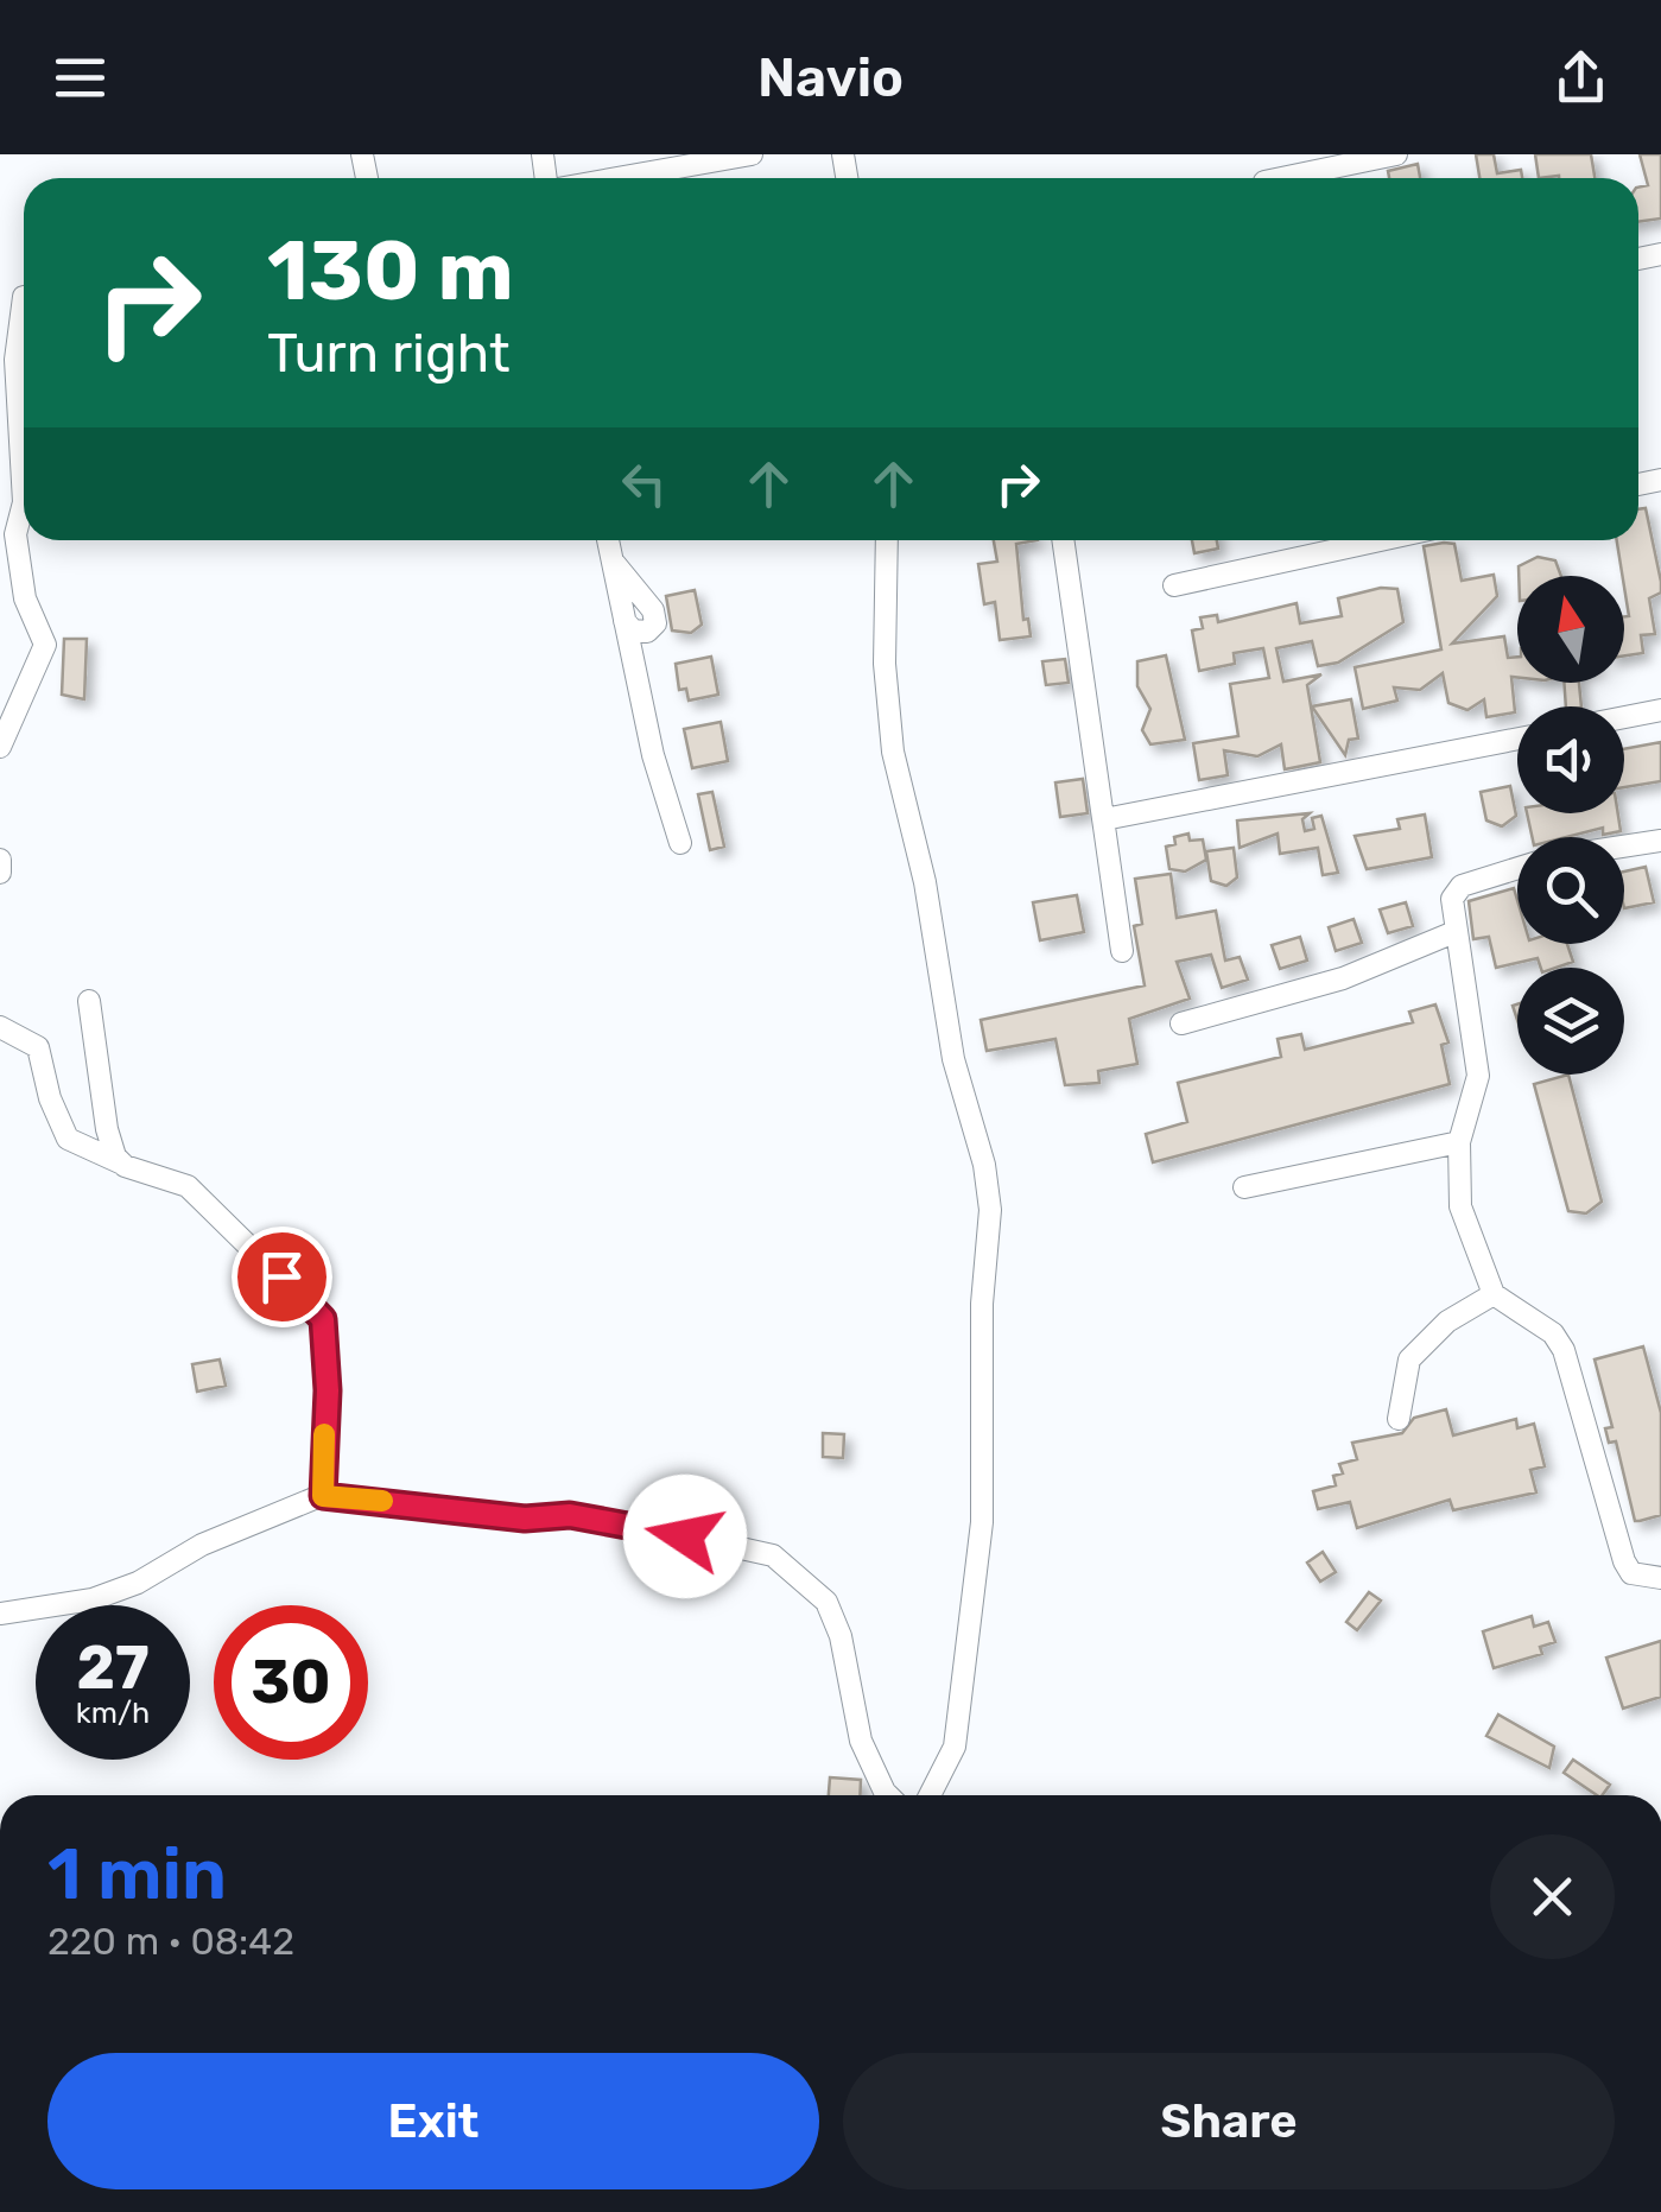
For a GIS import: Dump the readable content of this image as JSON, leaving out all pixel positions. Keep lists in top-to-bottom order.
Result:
{
  "north": "top",
  "page": {
    "header": "Navio",
    "turn": ["130 m", "Turn right"],
    "speed": "27 km/h",
    "limit": "30",
    "heading": ["1 min", "220 m · 08:42"],
    "buttons": ["Exit", "Share"]
  }
}
